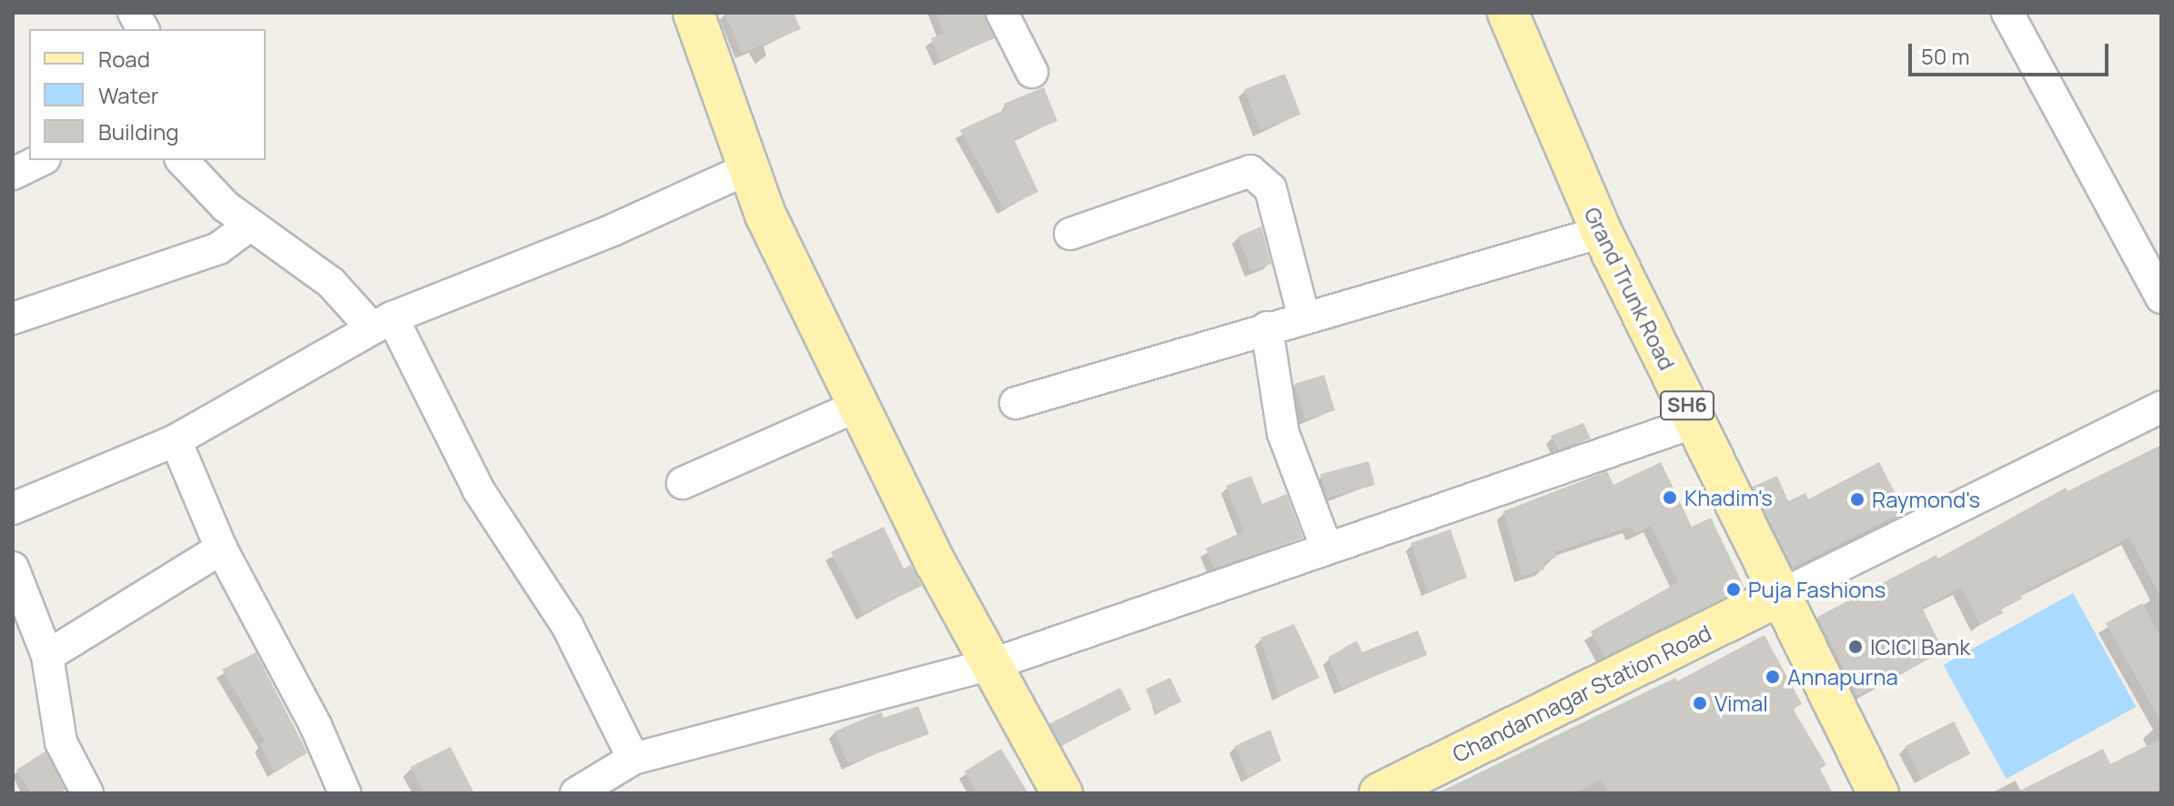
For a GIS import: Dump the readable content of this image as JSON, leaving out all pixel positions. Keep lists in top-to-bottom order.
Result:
{
  "streets": {
    "main road": ["Grand Trunk Road", "SH6", "Chandannagar Station Road"]
  },
  "crossings": [
    ["Grand Trunk Road", "Chandannagar Station Road"]
  ],
  "places": [
    "Khadim's",
    "Raymond's",
    "Puja Fashions",
    "ICICI Bank",
    "Annapurna",
    "Vimal"
  ],
  "legend": ["Road", "Water", "Building"],
  "scale_bar": "50 m"
}
